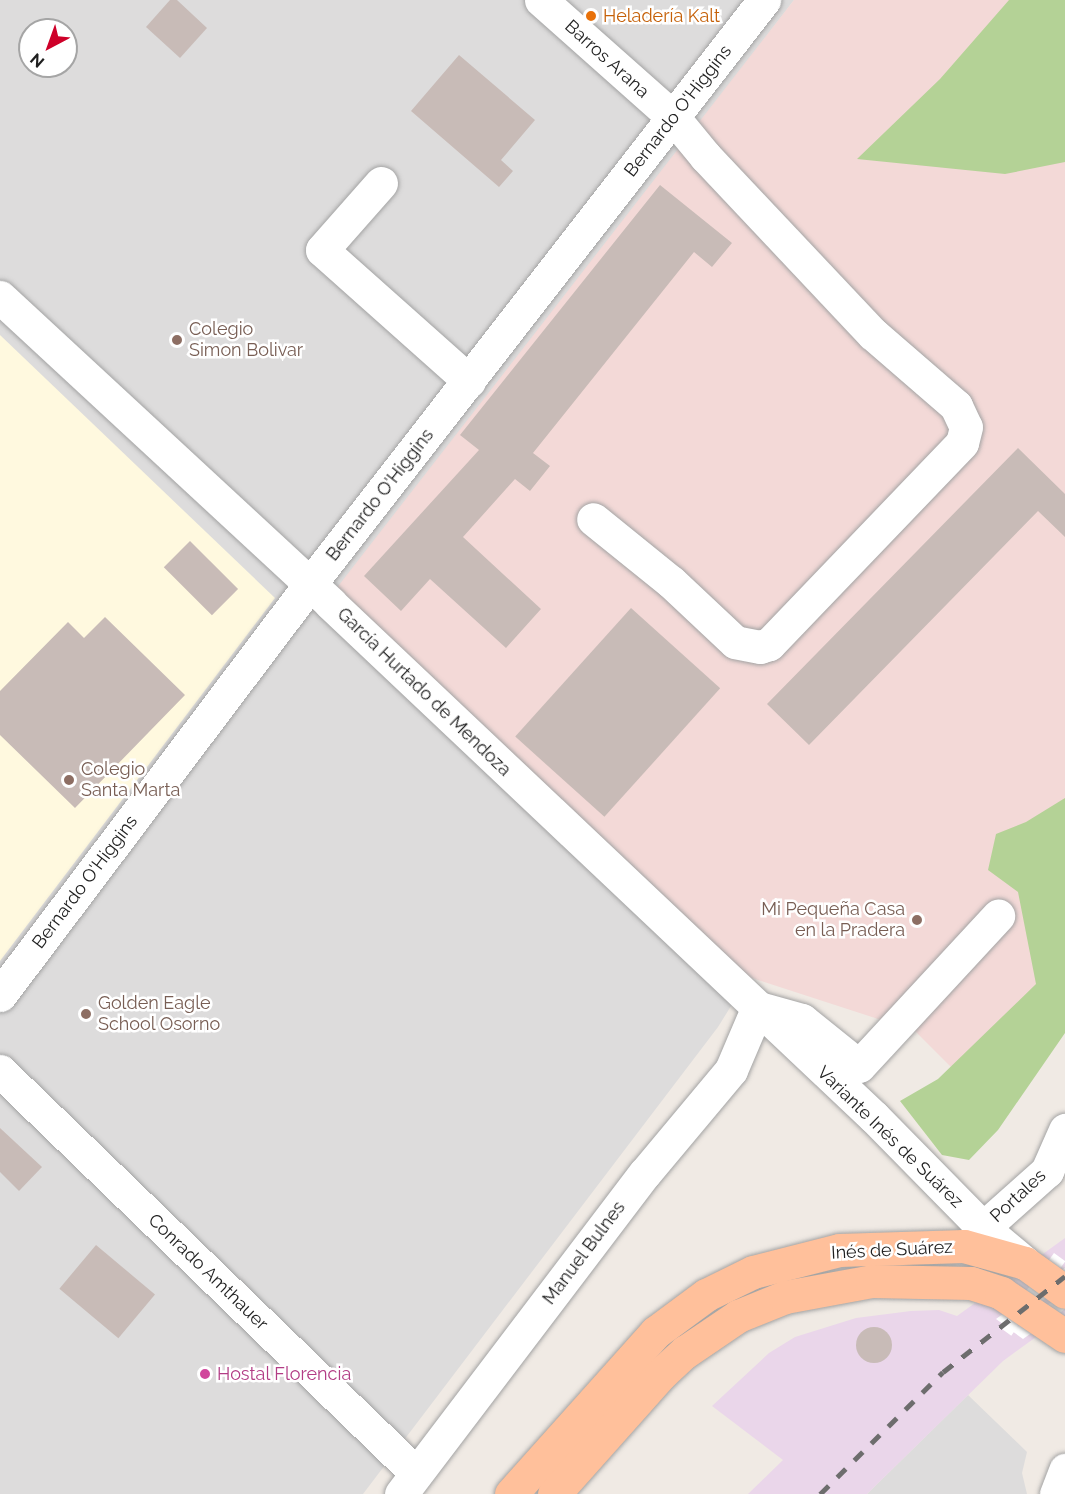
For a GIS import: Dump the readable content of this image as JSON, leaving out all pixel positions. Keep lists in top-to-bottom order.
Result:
{
  "streets": {
    "main road": ["Inés de Suárez"],
    "street": [
      "Barros Arana",
      "Bernardo O'Higgins",
      "García Hurtado de Mendoza",
      "Variante Inés de Suárez",
      "Portales",
      "Manuel Bulnes",
      "Conrado Amthauer"
    ]
  },
  "crossings": [
    ["Barros Arana", "Bernardo O'Higgins"],
    ["Bernardo O'Higgins", "García Hurtado de Mendoza"],
    ["García Hurtado de Mendoza", "Variante Inés de Suárez"],
    ["García Hurtado de Mendoza", "Manuel Bulnes"],
    ["Variante Inés de Suárez", "Portales"],
    ["Variante Inés de Suárez", "Inés de Suárez"],
    ["Variante Inés de Suárez", "Manuel Bulnes"],
    ["Manuel Bulnes", "Conrado Amthauer"]
  ],
  "places": [
    "Heladería Kalt",
    "Colegio Simon Bolivar",
    "Colegio Santa Marta",
    "Mi Pequeña Casa en la Pradera",
    "Golden Eagle School Osorno",
    "Hostal Florencia"
  ],
  "north": "bottom left"
}
